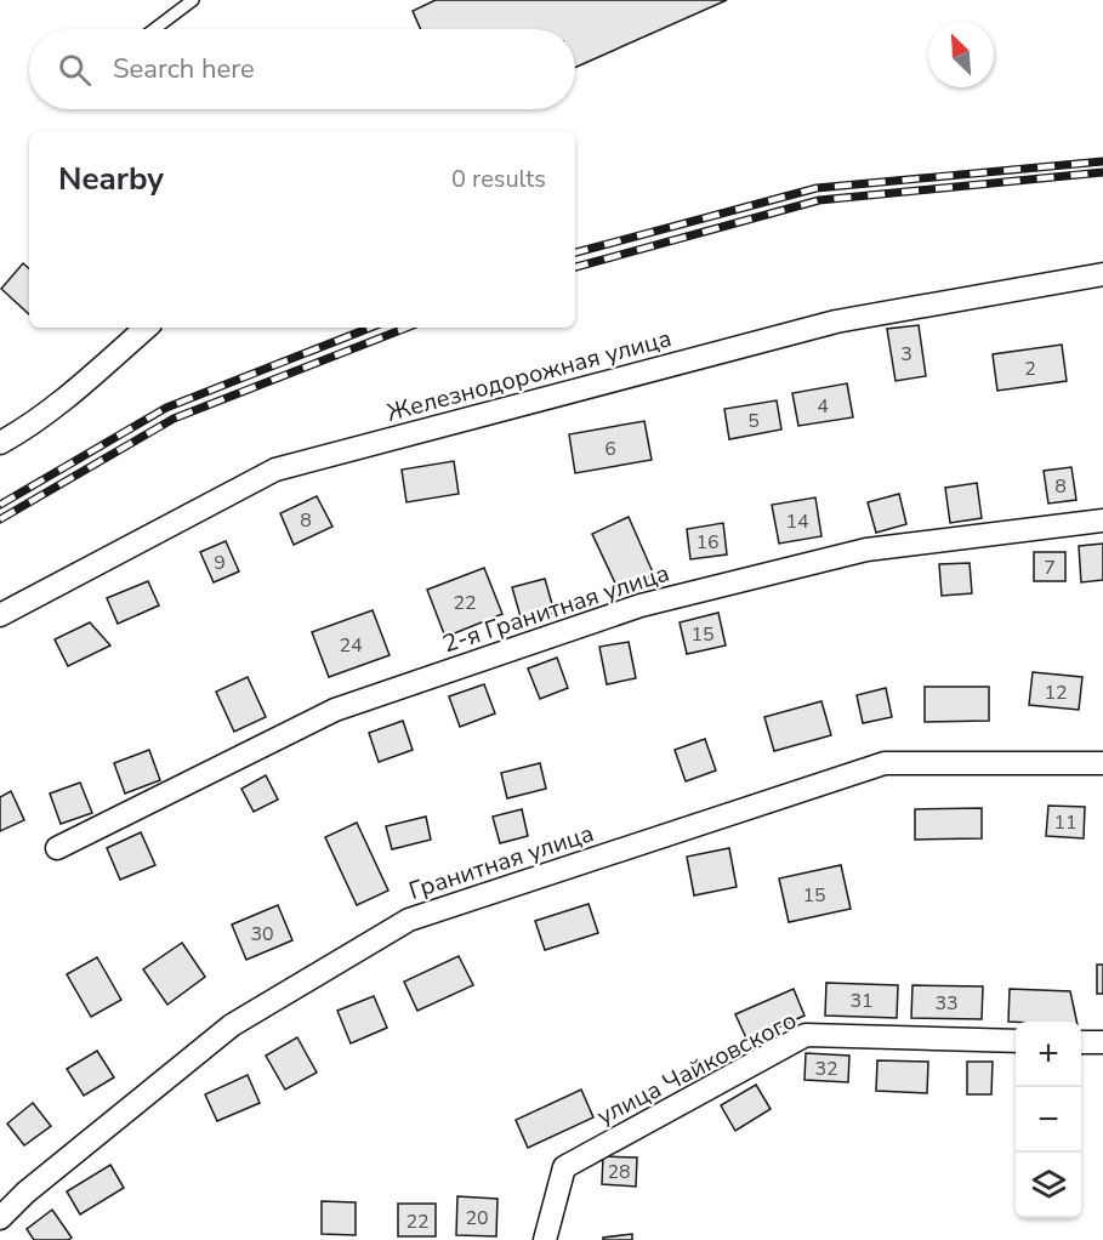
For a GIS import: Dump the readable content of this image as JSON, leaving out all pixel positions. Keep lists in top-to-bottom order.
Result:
{
  "streets": {
    "street": [
      "Железнодорожная улица",
      "2-я Гранитная улица",
      "Гранитная улица",
      "улица Чайковского"
    ]
  },
  "house_numbers": [
    "3",
    "2",
    "4",
    "5",
    "6",
    "8",
    "8",
    "14",
    "16",
    "9",
    "7",
    "22",
    "15",
    "24",
    "12",
    "11",
    "15",
    "30",
    "31",
    "33",
    "32",
    "28",
    "20",
    "22"
  ],
  "north": "top left",
  "page": {
    "search": "Search here",
    "heading": ["Nearby", "0 results"],
    "map_buttons": ["+", "−"]
  }
}
